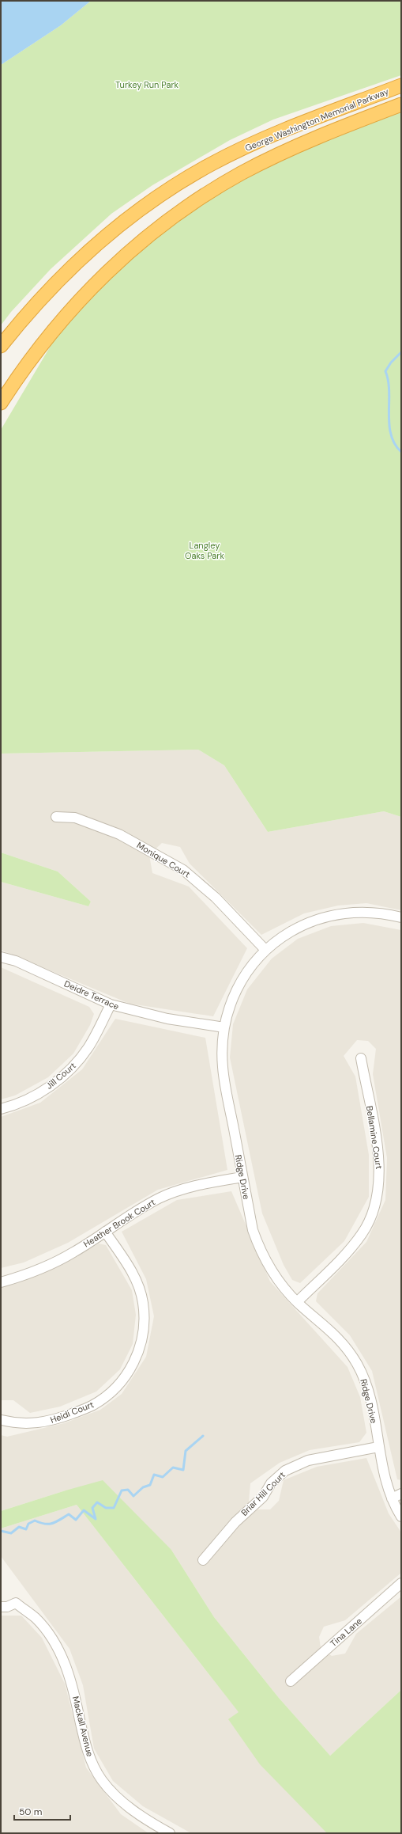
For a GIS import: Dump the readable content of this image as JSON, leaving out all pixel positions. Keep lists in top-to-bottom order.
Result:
{
  "streets": {
    "highway": ["George Washington Memorial Parkway"],
    "street": [
      "Monique Court",
      "Deidre Terrace",
      "Jill Court",
      "Bellamine Court",
      "Ridge Drive",
      "Heather Brook Court",
      "Heidi Court",
      "Briar Hill Court",
      "Tina Lane",
      "Mackall Avenue"
    ]
  },
  "crossings": [
    ["Monique Court", "Ridge Drive"],
    ["Deidre Terrace", "Jill Court"],
    ["Deidre Terrace", "Ridge Drive"],
    ["Bellamine Court", "Ridge Drive"],
    ["Ridge Drive", "Heather Brook Court"],
    ["Ridge Drive", "Briar Hill Court"],
    ["Heather Brook Court", "Heidi Court"]
  ],
  "parks": ["Turkey Run Park", "Langley Oaks Park"],
  "scale_bar": "50 m"
}
